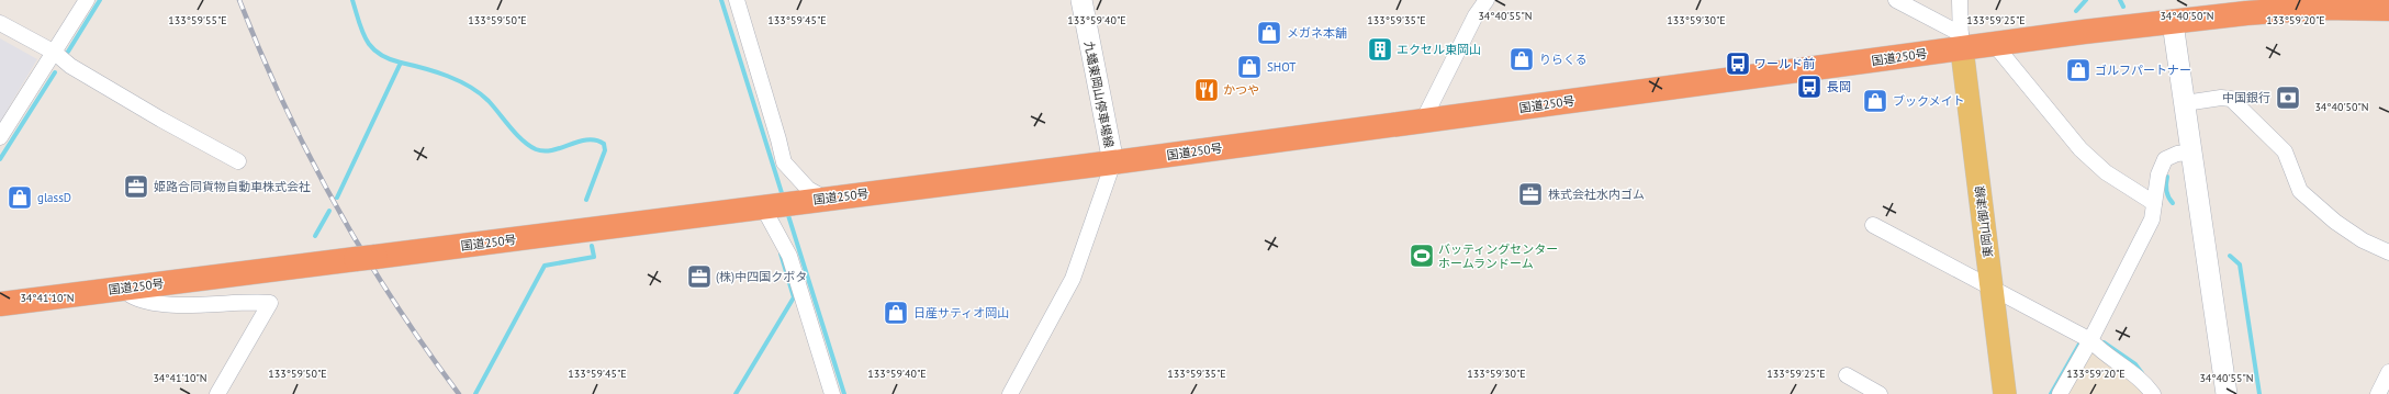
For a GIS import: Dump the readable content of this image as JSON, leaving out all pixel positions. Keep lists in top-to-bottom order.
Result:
{
  "streets": {
    "highway": ["国道250号"],
    "main road": ["東岡山御津線"],
    "street": ["九蟠東岡山停車場線"]
  },
  "crossings": [
    ["国道250号", "九蟠東岡山停車場線"],
    ["国道250号", "東岡山御津線"]
  ],
  "places": {
    "shop": [
      "メガネ本舗",
      "りらくる",
      "SHOT",
      "ゴルフパートナー",
      "ブックメイト",
      "glassD",
      "日産サティオ岡山"
    ],
    "building": ["エクセル東岡山"],
    "bus stop": ["ワールド前", "長岡"],
    "restaurant": ["かつや"],
    "bank": ["中国銀行"],
    "office": ["姫路合同貨物自動車株式会社", "株式会社水内ゴム", "(株)中四国クボタ"],
    "sports": ["バッティングセンター ホームランドーム"]
  },
  "coordinates": [
    "34°40'50\"N",
    "34°40'55\"N",
    "133°59'55\"E",
    "133°59'50\"E",
    "133°59'40\"E",
    "133°59'35\"E",
    "133°59'30\"E",
    "133°59'25\"E",
    "133°59'20\"E",
    "133°59'45\"E",
    "34°41'10\"N"
  ]
}
